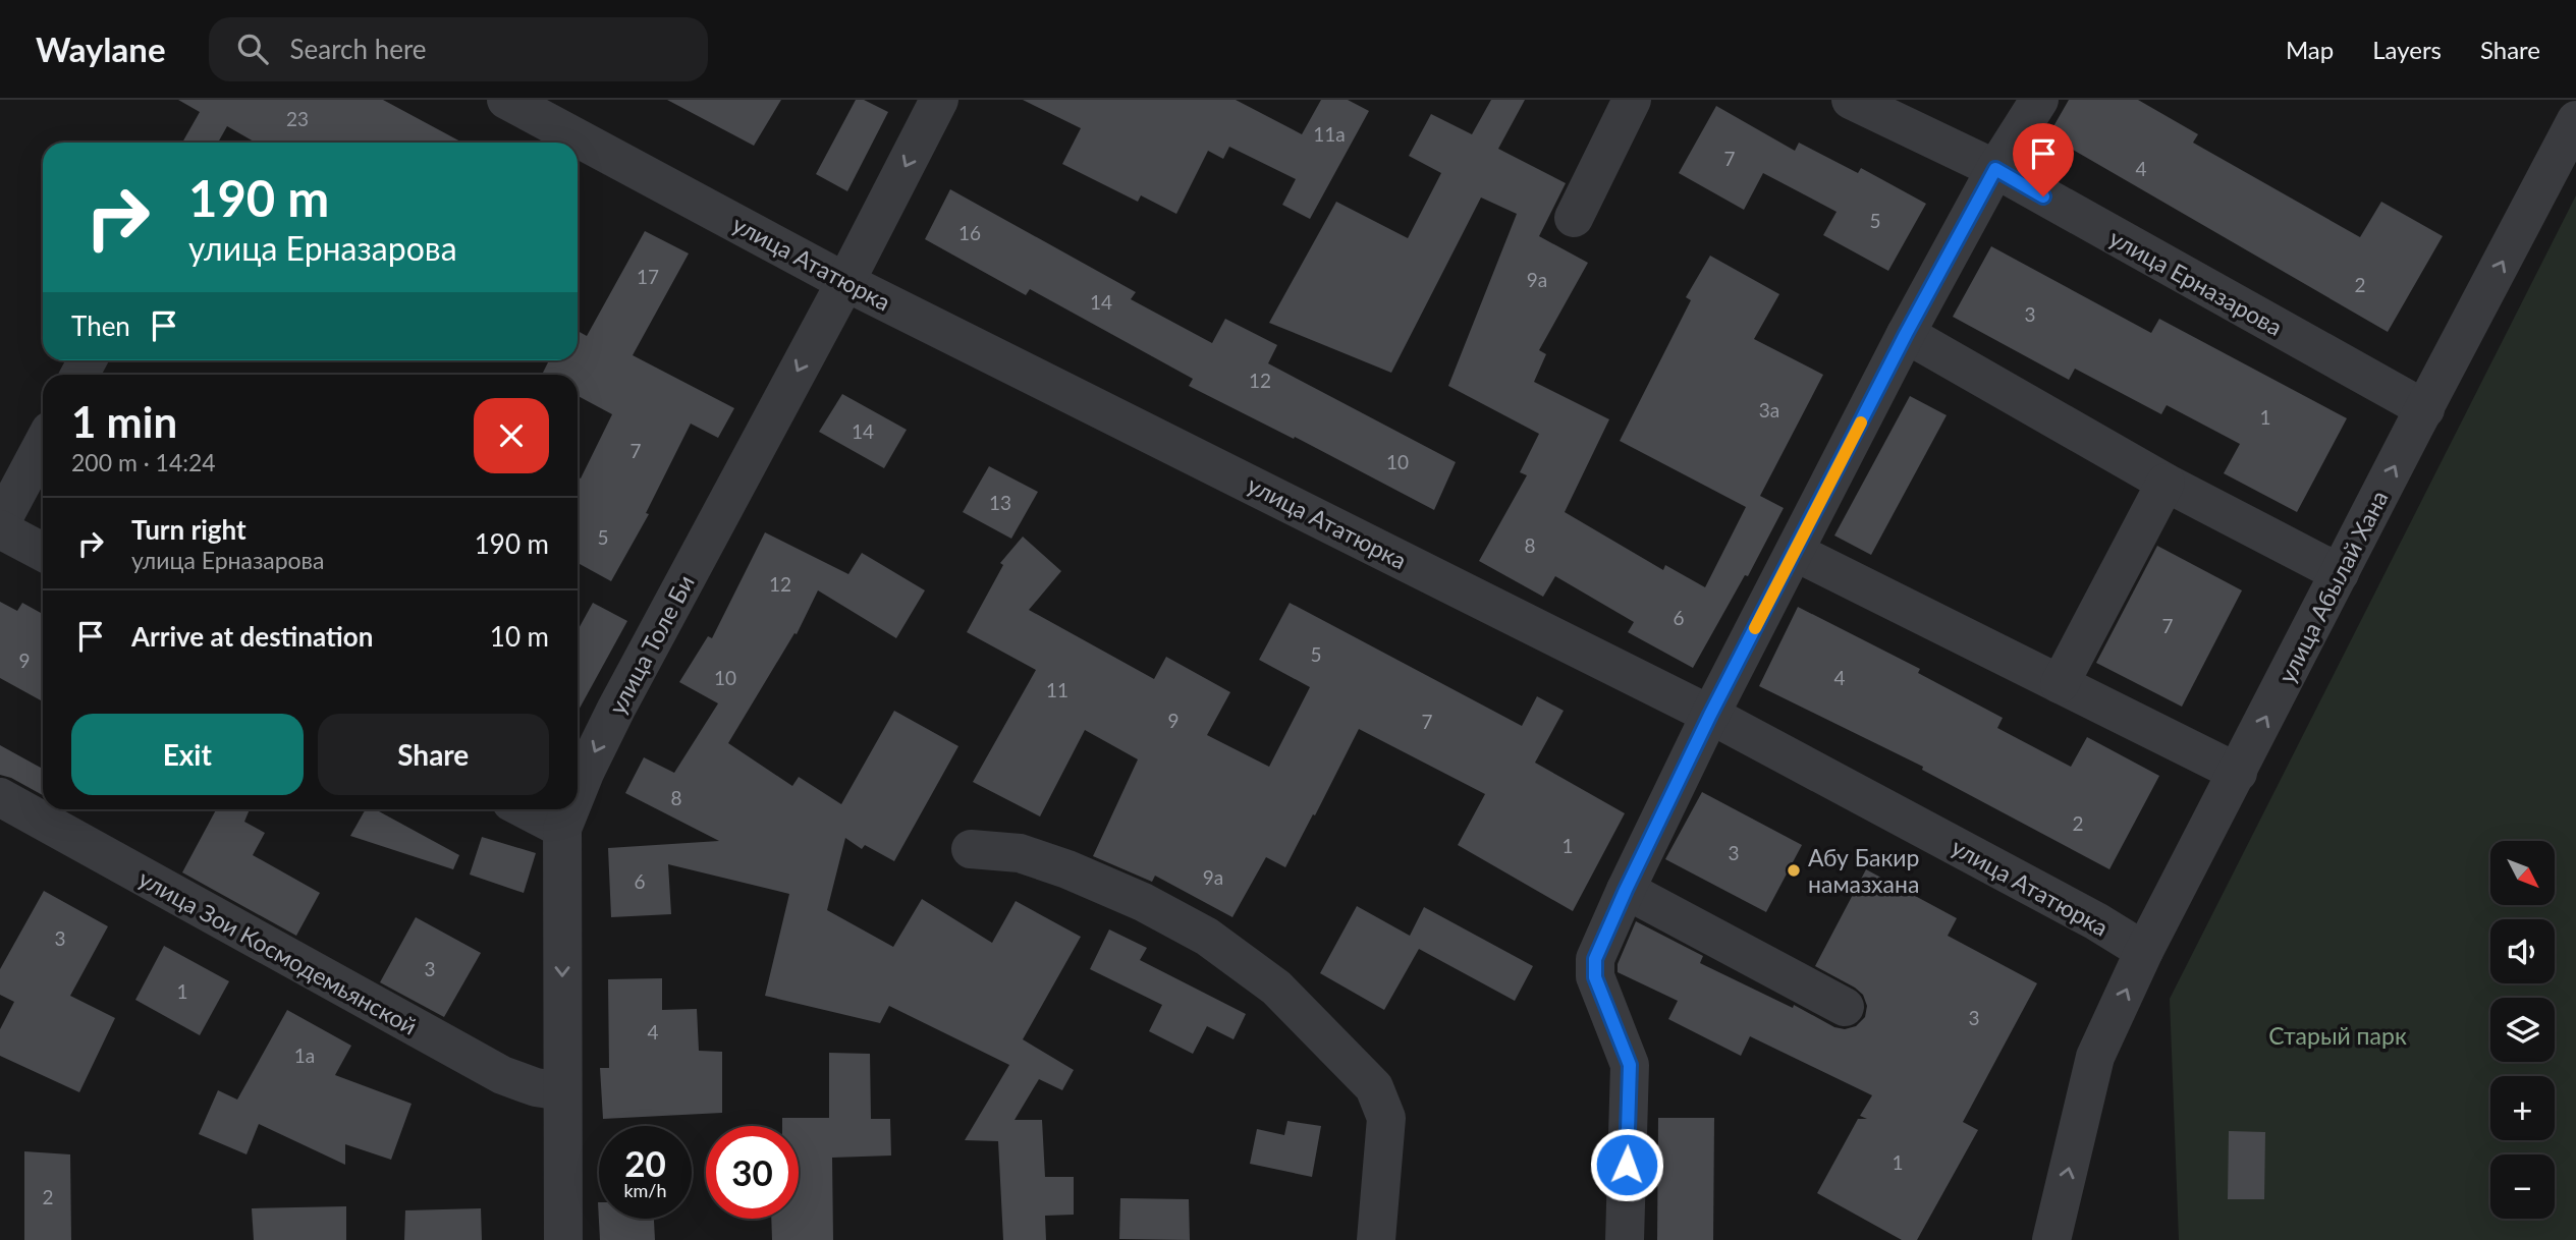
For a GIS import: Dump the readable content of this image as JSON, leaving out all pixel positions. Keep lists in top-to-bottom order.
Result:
{
  "streets": {
    "street": [
      "улица Ататюрка",
      "улица Ерназарова",
      "улица Абылай Хана",
      "улица Толе Би",
      "улица Зои Космодемьянской"
    ]
  },
  "crossings": [
    ["улица Ататюрка", "улица Абылай Хана"],
    ["улица Ататюрка", "улица Толе Би"],
    ["улица Ерназарова", "улица Абылай Хана"],
    ["улица Толе Би", "улица Зои Космодемьянской"]
  ],
  "one_way": ["улица Абылай Хана", "улица Толе Би"],
  "parks": ["Старый парк"],
  "places": ["Абу Бакир намазхана"],
  "house_numbers": [
    "23",
    "11а",
    "7",
    "4",
    "5",
    "16",
    "17",
    "9а",
    "2",
    "14",
    "3",
    "12",
    "3а",
    "1",
    "14",
    "7",
    "10",
    "13",
    "5",
    "8",
    "12",
    "6",
    "7",
    "5",
    "9",
    "10",
    "4",
    "11",
    "9",
    "7",
    "8",
    "2",
    "1",
    "3",
    "9а",
    "6",
    "3",
    "3",
    "1",
    "3",
    "4",
    "1а",
    "1",
    "2"
  ],
  "north": "bottom right",
  "page": {
    "header": "Waylane",
    "search": "Search here",
    "nav": ["Map", "Layers", "Share"],
    "turn": ["190 m", "улица Ерназарова"],
    "then": "Then",
    "heading": ["1 min", "200 m · 14:24"],
    "list": [
      {
        "name": "Turn right",
        "note": "улица Ерназарова",
        "value": "190 m"
      },
      {
        "name": "Arrive at destination",
        "value": "10 m"
      }
    ],
    "buttons": ["Exit", "Share"],
    "map_buttons": ["+", "−"],
    "speed": "20 km/h",
    "limit": "30"
  }
}
